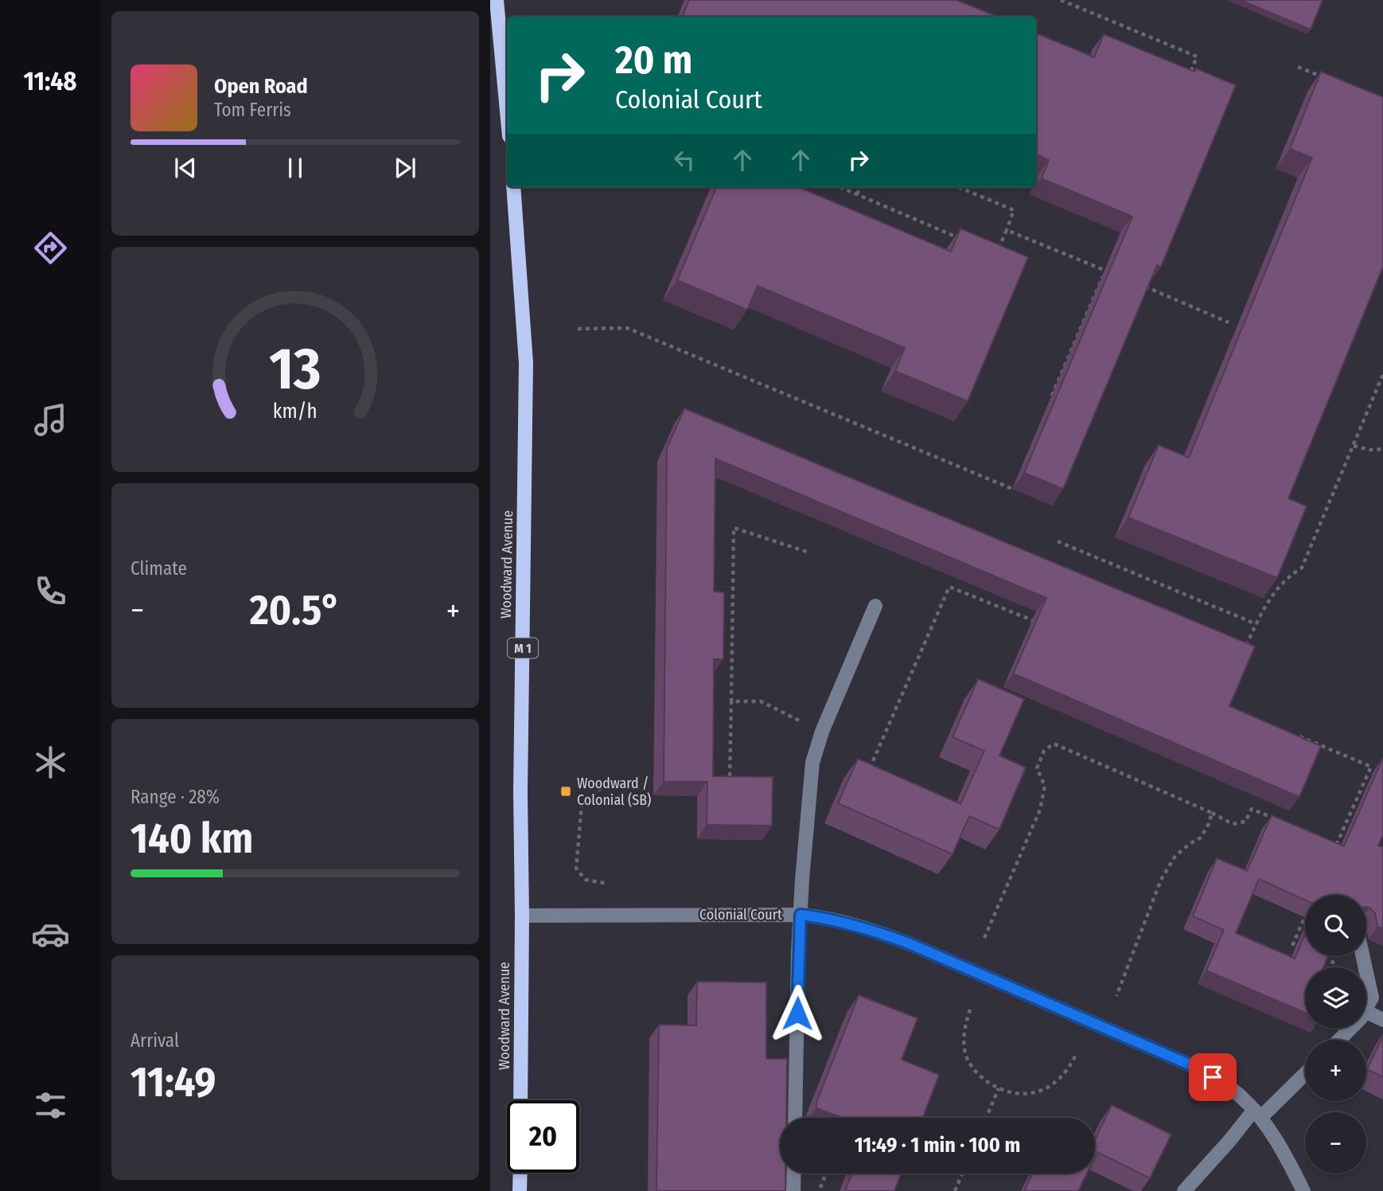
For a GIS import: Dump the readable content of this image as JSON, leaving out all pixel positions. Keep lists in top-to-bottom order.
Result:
{
  "streets": {
    "main road": ["Woodward Avenue", "M 1"],
    "street": ["Colonial Court"]
  },
  "crossings": [
    ["Woodward Avenue", "Colonial Court"]
  ],
  "places": {
    "transit": ["Woodward / Colonial (SB)"]
  },
  "page": {
    "tabs": "11:48",
    "turn": ["20 m", "Colonial Court"],
    "song": ["Open Road", "Tom Ferris"],
    "tile": [
      "Climate",
      ["Range · 28%", "140 km"],
      ["Arrival", "11:49"]
    ],
    "heat": ["−", "20.5°", "+"],
    "map_buttons": ["+", "−"],
    "limit": "20",
    "trip": "11:49 · 1 min · 100 m",
    "gauge": ["13", "km/h"]
  }
}
